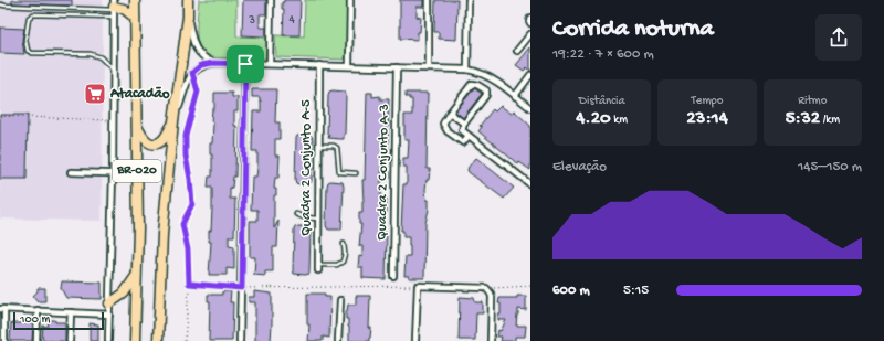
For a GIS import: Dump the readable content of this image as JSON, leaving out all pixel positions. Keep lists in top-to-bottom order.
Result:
{
  "streets": {
    "highway": ["BR-020"],
    "street": ["Quadra 2 Conjunto A-5", "Quadra 2 Conjunto A-3"]
  },
  "places": {
    "supermarket": ["Atacadão"]
  },
  "house_numbers": ["4", "3"],
  "scale_bar": "100 m",
  "page": {
    "heading": ["Corrida noturna", "19:22 · 7 × 600 m"],
    "stats": [
      ["Distância", "4.20 km"],
      ["Tempo", "23:14"],
      ["Ritmo", "5:32 /km"]
    ],
    "chart": ["Elevação", "145–150 m"],
    "list": [
      {
        "name": "600 m",
        "note": "5:15"
      }
    ],
    "scale": "100 m"
  }
}
